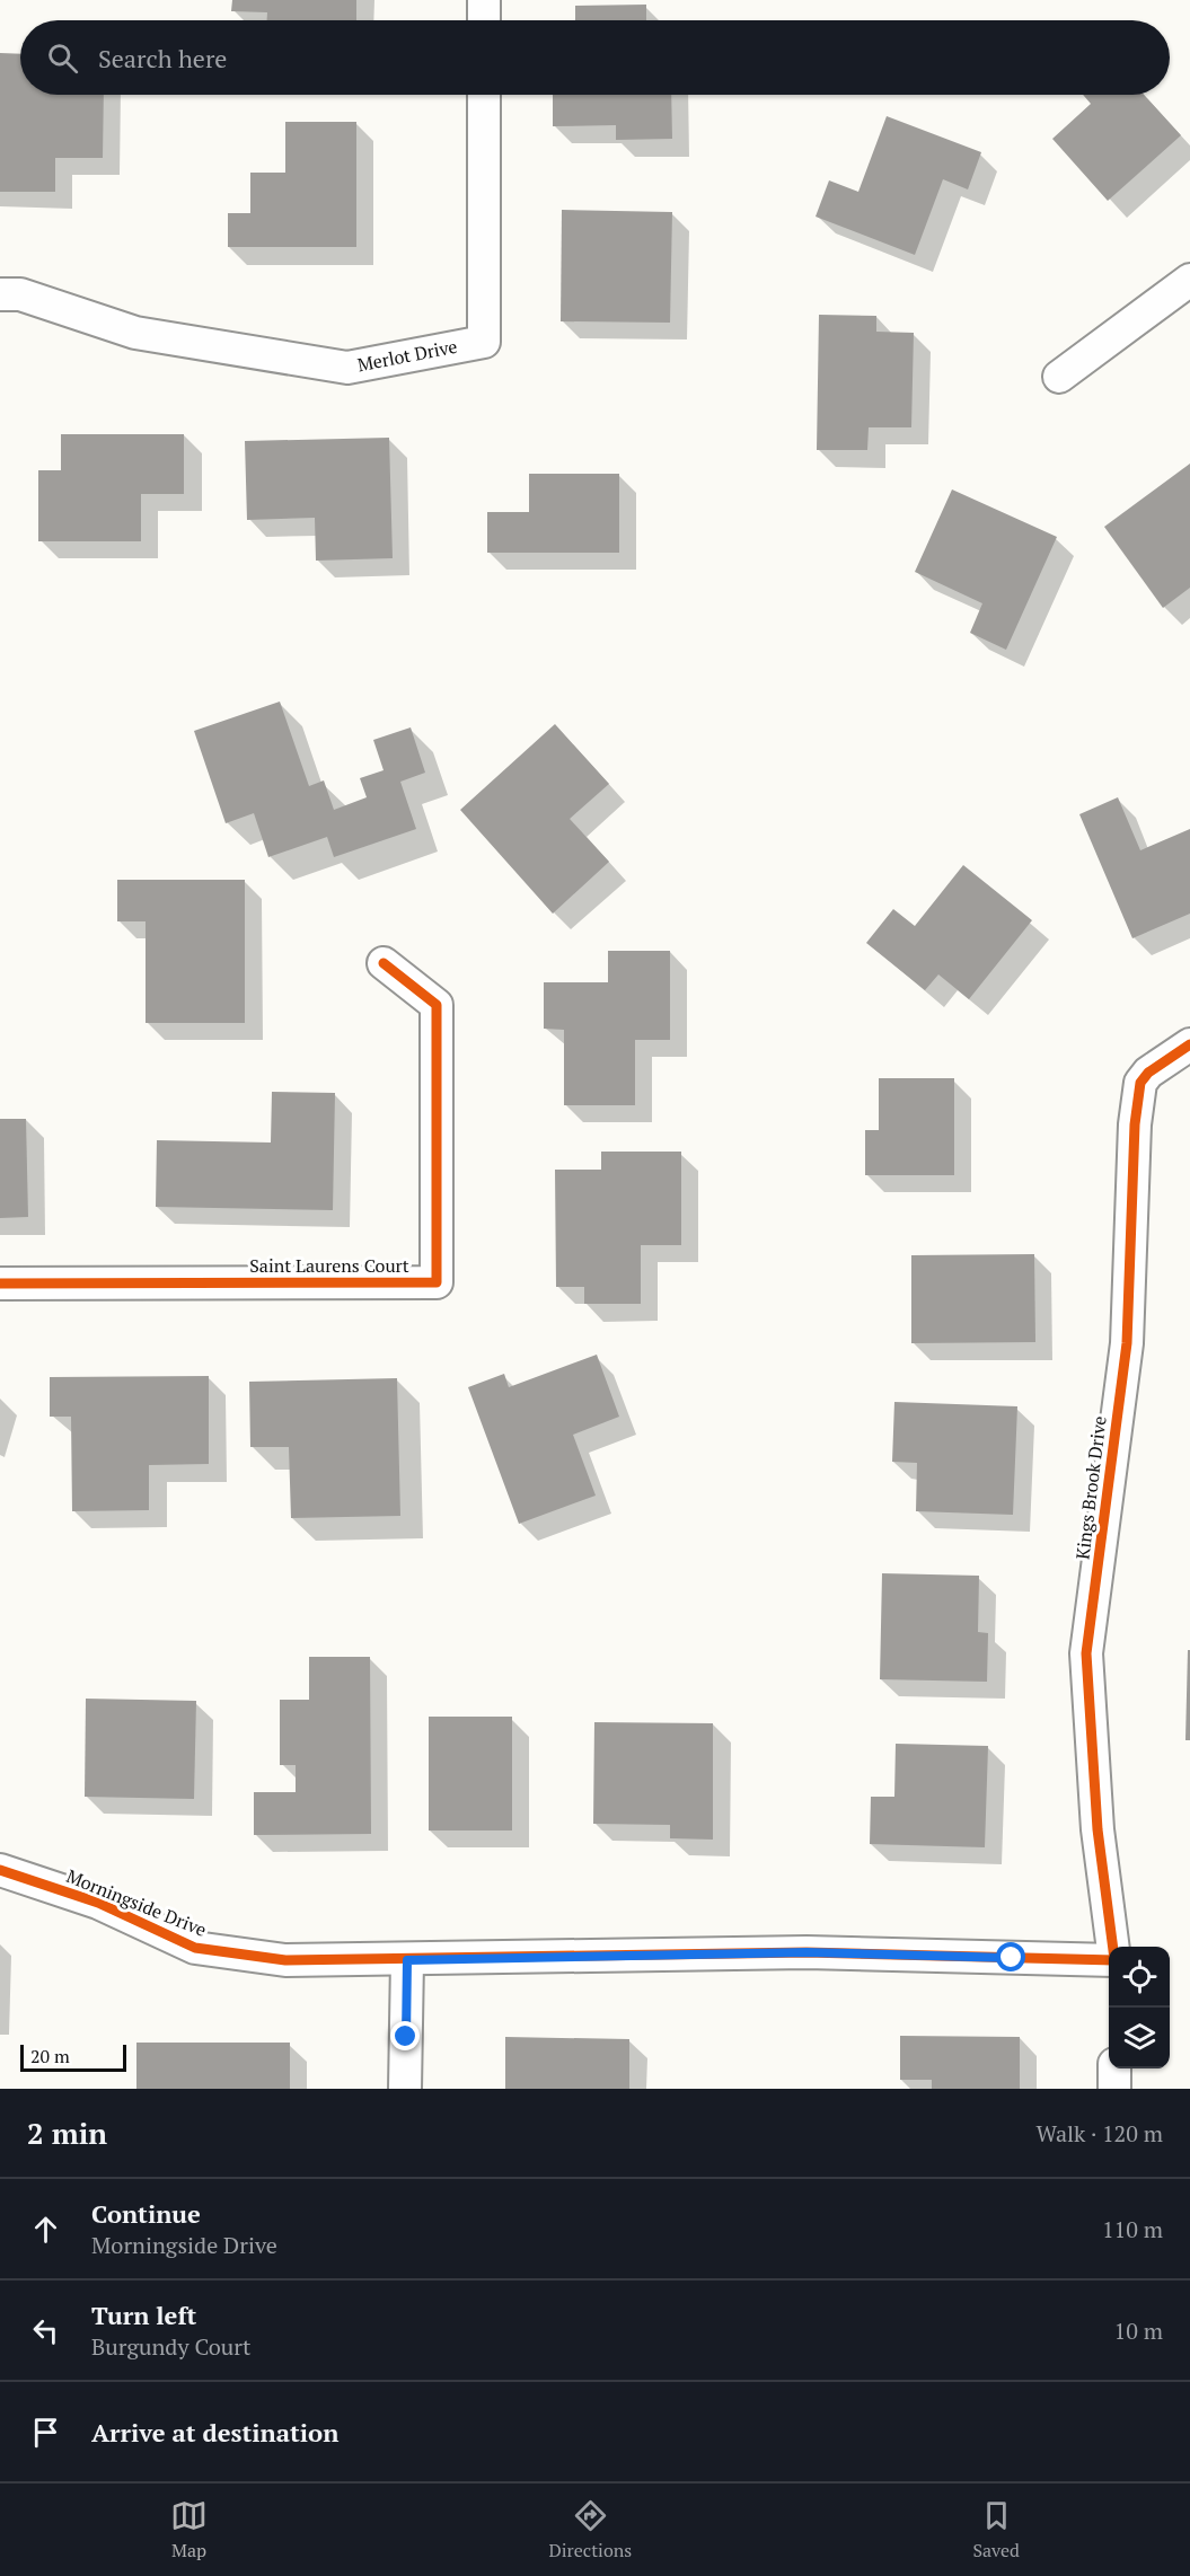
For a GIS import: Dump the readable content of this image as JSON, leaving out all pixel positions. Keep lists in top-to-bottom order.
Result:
{
  "streets": {
    "street": [
      "Merlot Drive",
      "Saint Laurens Court",
      "Kings Brook Drive",
      "Morningside Drive"
    ]
  },
  "scale_bar": "20 m",
  "page": {
    "search": "Search here",
    "scale": "20 m",
    "heading": ["2 min", "Walk · 120 m"],
    "list": [
      ["Continue", "Morningside Drive", "110 m"],
      ["Turn left", "Burgundy Court", "10 m"],
      "Arrive at destination"
    ],
    "nav": ["Map", "Directions", "Saved"]
  }
}
